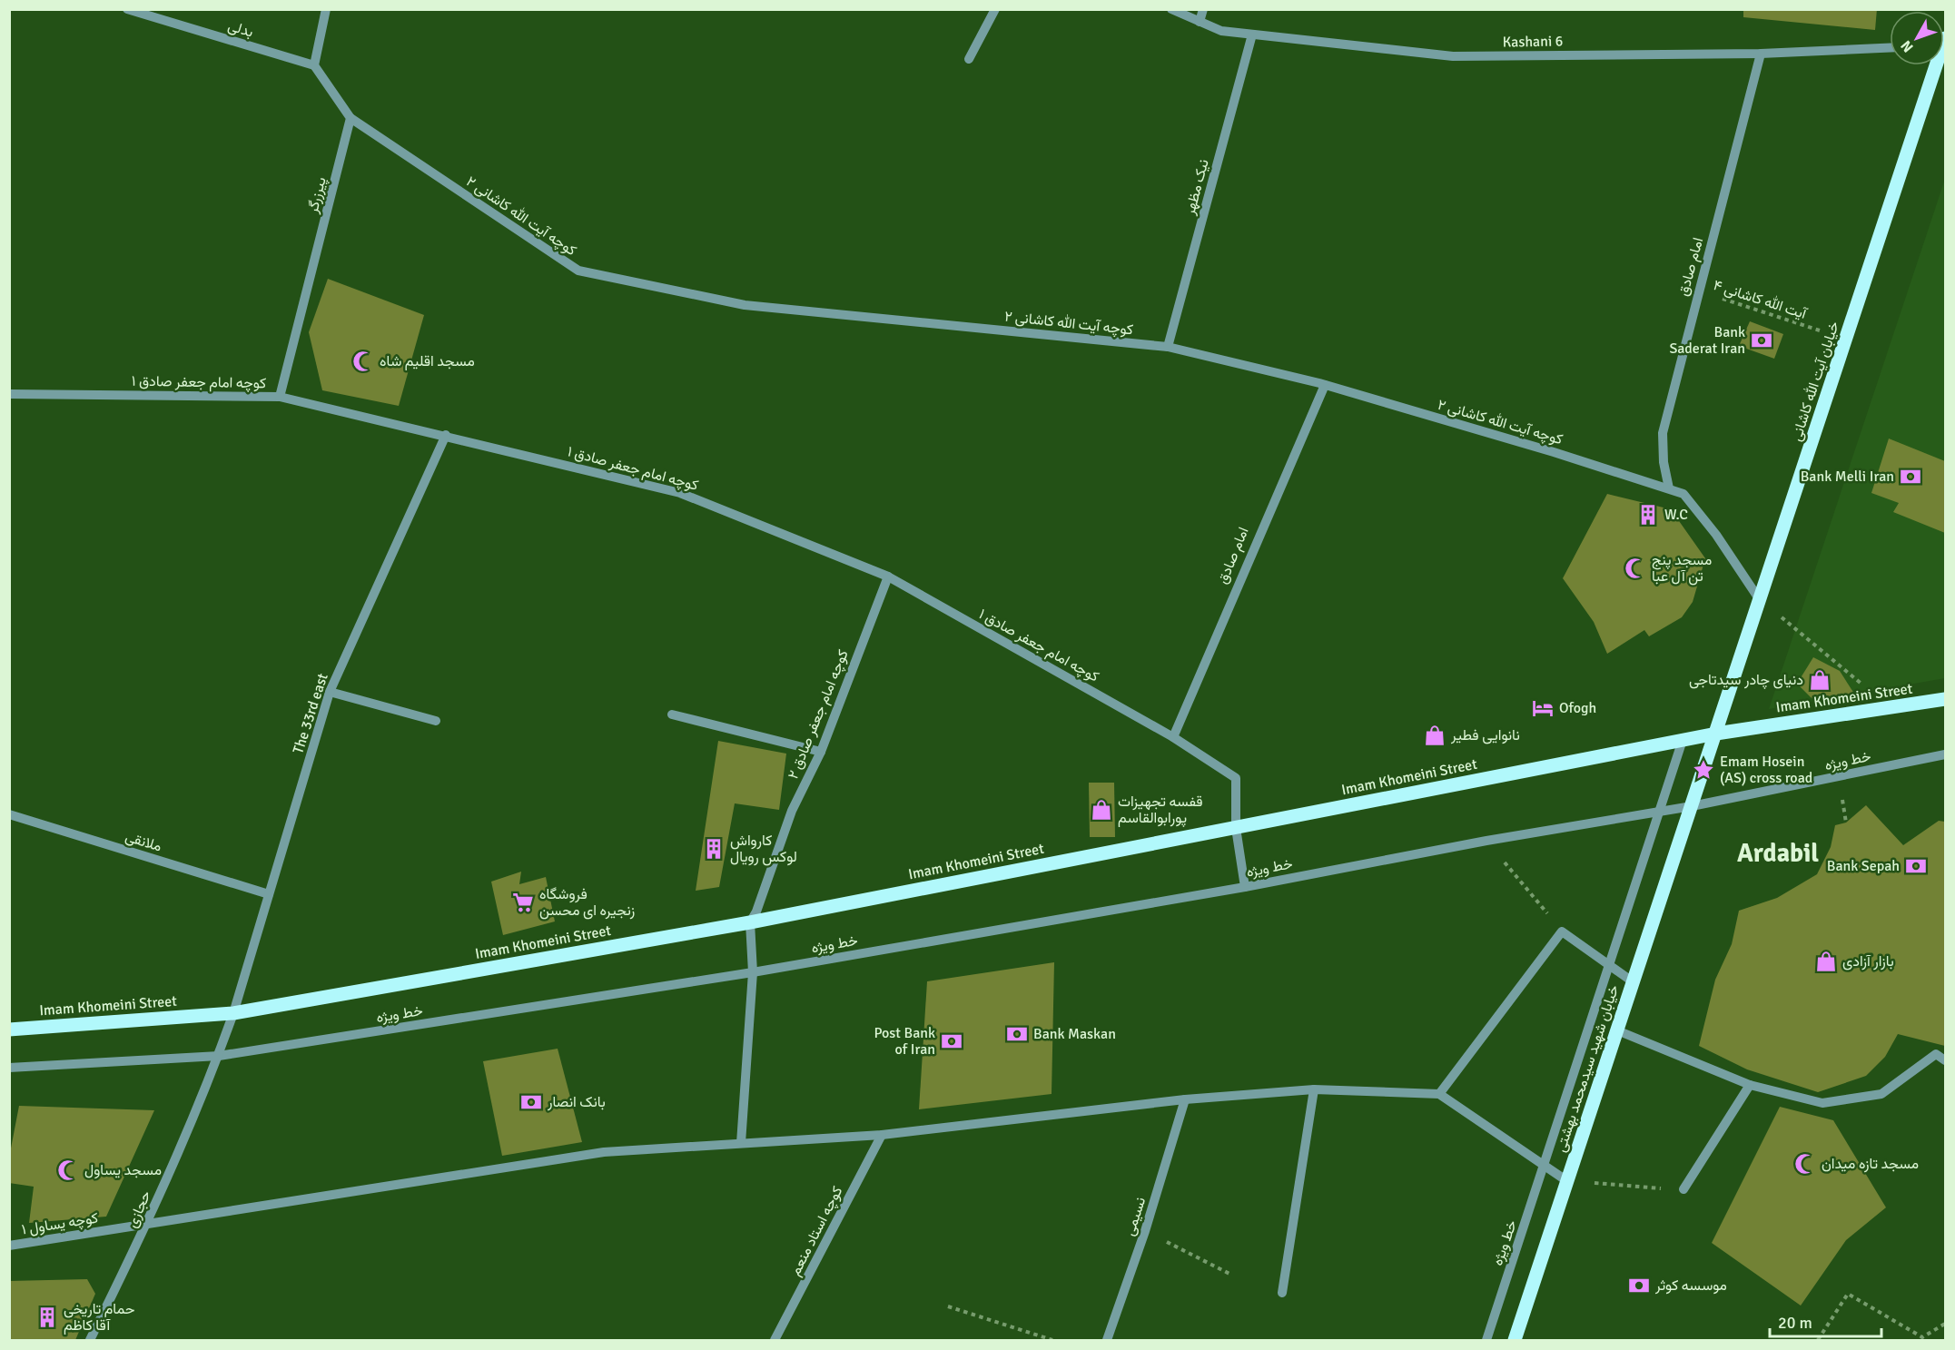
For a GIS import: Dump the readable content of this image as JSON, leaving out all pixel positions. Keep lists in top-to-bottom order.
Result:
{
  "streets": {
    "main road": ["خیابان آیت الله کاشانی", "Imam Khomeini Street", "خیابان شهید سیدمحمد بهشتی"],
    "street": [
      "بدلی",
      "Kashani 6",
      "نیک مظهر",
      "پیرزرگر",
      "کوچه آیت الله کاشانی ۲",
      "امام صادق",
      "کوچه امام جعفر صادق ۱",
      "The 33rd east",
      "کوچه امام جعفر صادق ۲",
      "خط ویژه",
      "ملانقی",
      "حجازی",
      "نسیمی",
      "کوچه یساول ۱",
      "کوچه استاد منعم"
    ],
    "path": ["آیت الله کاشانی ۴"]
  },
  "crossings": [
    ["Kashani 6", "نیک مظهر"],
    ["Kashani 6", "امام صادق"],
    ["نیک مظهر", "کوچه آیت الله کاشانی ۲"],
    ["پیرزرگر", "کوچه آیت الله کاشانی ۲"],
    ["پیرزرگر", "کوچه امام جعفر صادق ۱"],
    ["کوچه آیت الله کاشانی ۲", "امام صادق"],
    ["کوچه آیت الله کاشانی ۲", "خیابان آیت الله کاشانی"],
    ["امام صادق", "آیت الله کاشانی ۴"],
    ["امام صادق", "کوچه امام جعفر صادق ۱"],
    ["آیت الله کاشانی ۴", "خیابان آیت الله کاشانی"],
    ["خیابان آیت الله کاشانی", "Imam Khomeini Street"],
    ["خیابان آیت الله کاشانی", "خیابان شهید سیدمحمد بهشتی"],
    ["کوچه امام جعفر صادق ۱", "Imam Khomeini Street"],
    ["کوچه امام جعفر صادق ۱", "The 33rd east"],
    ["کوچه امام جعفر صادق ۱", "کوچه امام جعفر صادق ۲"],
    ["Imam Khomeini Street", "The 33rd east"],
    ["Imam Khomeini Street", "کوچه امام جعفر صادق ۲"],
    ["Imam Khomeini Street", "خیابان شهید سیدمحمد بهشتی"],
    ["Imam Khomeini Street", "حجازی"],
    ["The 33rd east", "ملانقی"],
    ["The 33rd east", "حجازی"],
    ["خط ویژه", "خیابان شهید سیدمحمد بهشتی"],
    ["خط ویژه", "حجازی"],
    ["حجازی", "کوچه یساول ۱"],
    ["نسیمی", "کوچه یساول ۱"],
    ["کوچه یساول ۱", "کوچه استاد منعم"]
  ],
  "districts": ["Ardabil"],
  "places": {
    "bank": [
      "Bank Saderat Iran",
      "Bank Melli Iran",
      "Bank Sepah",
      "Bank Maskan",
      "Post Bank of Iran",
      "بانک انصار",
      "موسسه کوثر"
    ],
    "mosque": [
      "مسجد اقلیم شاه",
      "مسجد پنج تن آل عبا",
      "مسجد تازه میدان",
      "مسجد یساول"
    ],
    "building": ["W.C", "کارواش لوکس رویال", "حمام تاریخی آقا کاظم"],
    "shop": [
      "دنیای چادر سیدتاجی",
      "نانوایی فطیر",
      "قفسه تجهیزات پورابوالقاسم",
      "بازار آزادی"
    ],
    "hotel": ["Ofogh"],
    "place": ["Emam Hosein (AS) cross road"],
    "supermarket": ["فروشگاه زنجیره ای محسن"]
  },
  "scale_bar": "20 m",
  "north": "bottom left"
}
